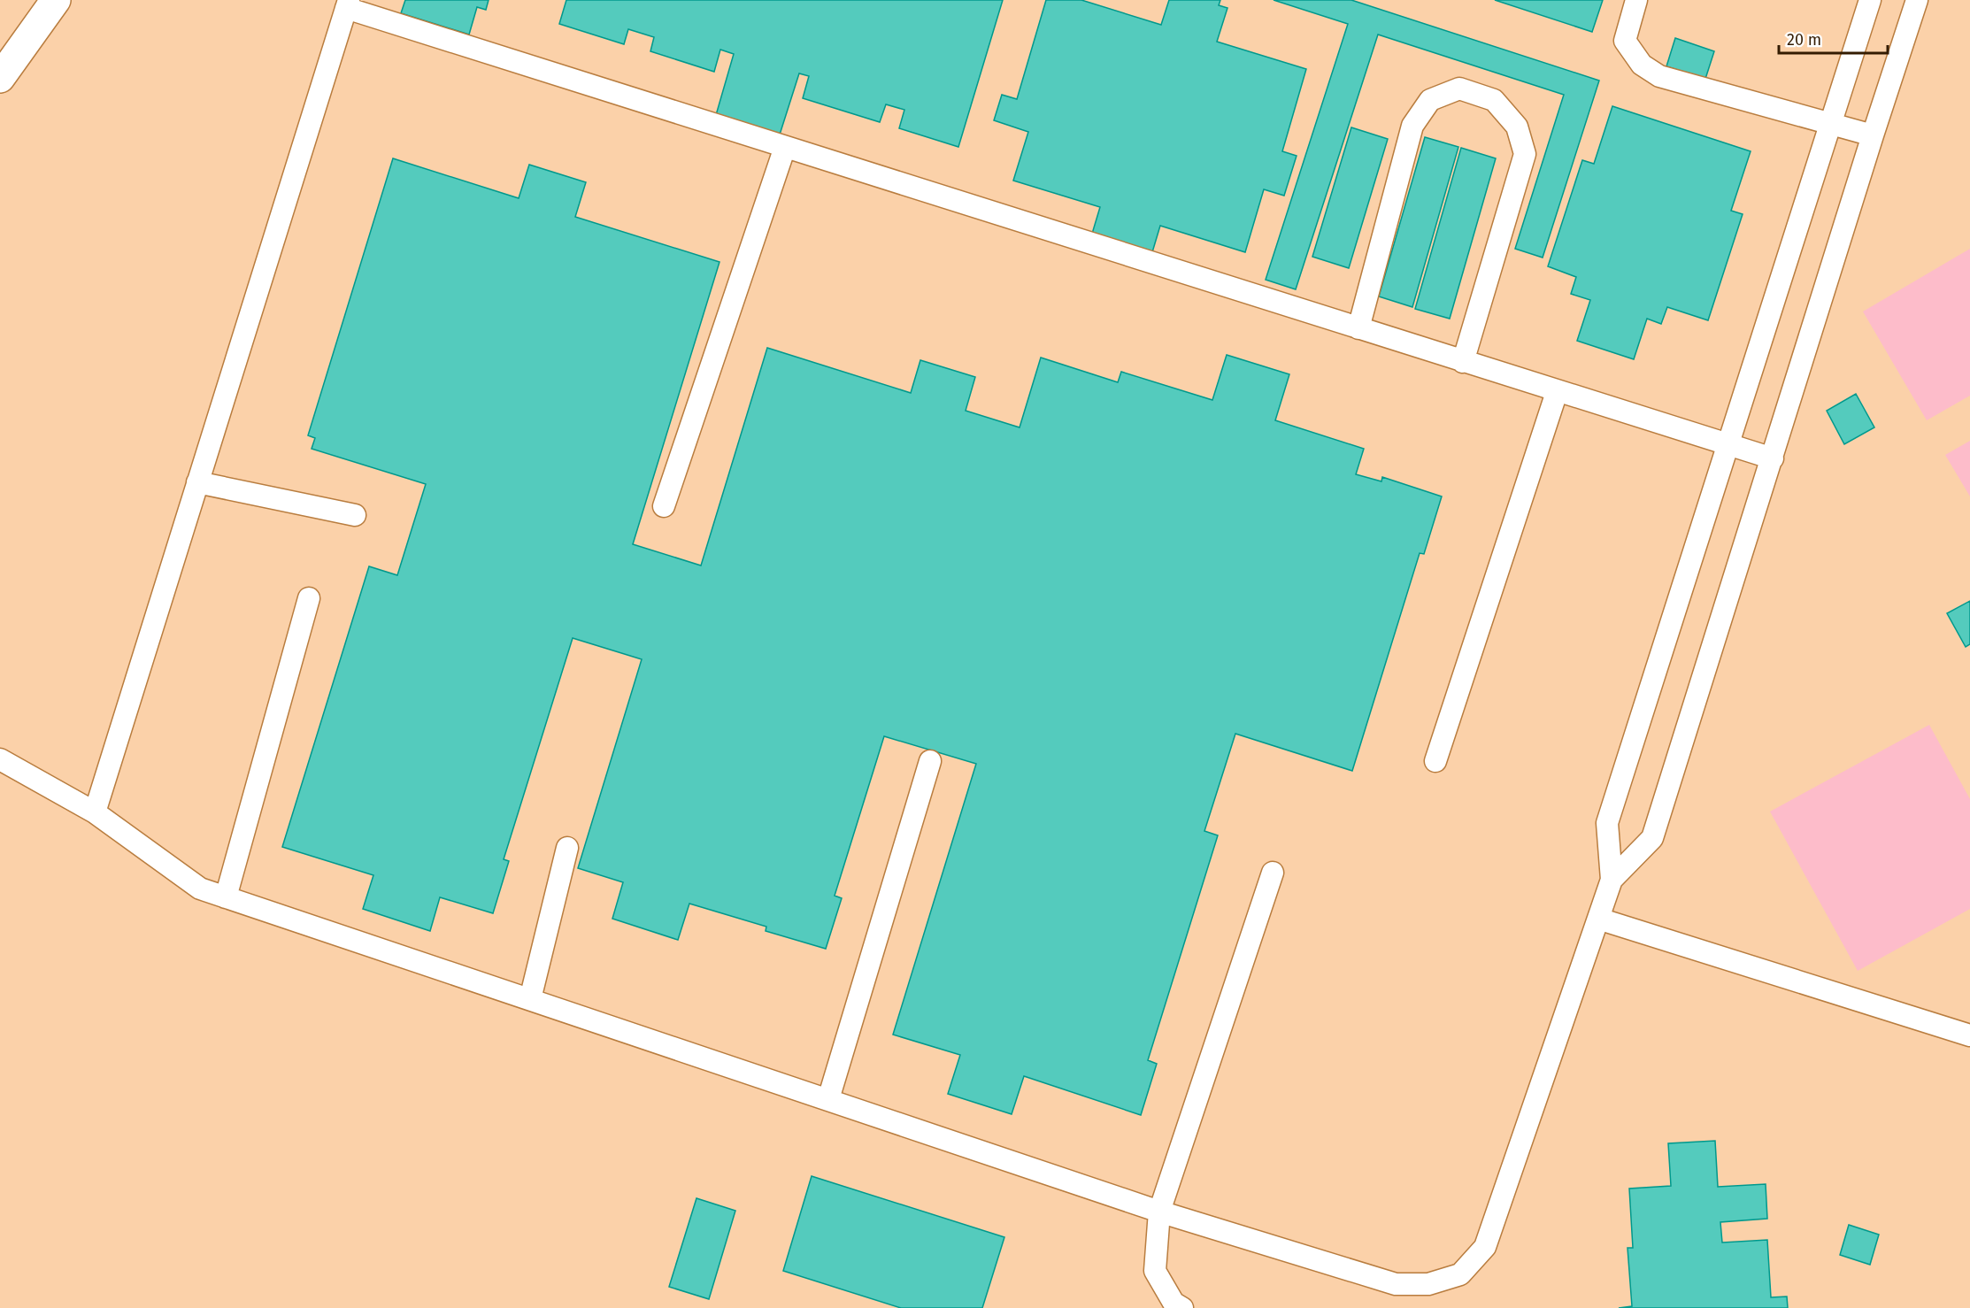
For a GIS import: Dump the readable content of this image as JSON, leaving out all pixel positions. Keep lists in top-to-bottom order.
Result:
{
  "scale_bar": "20 m"
}
